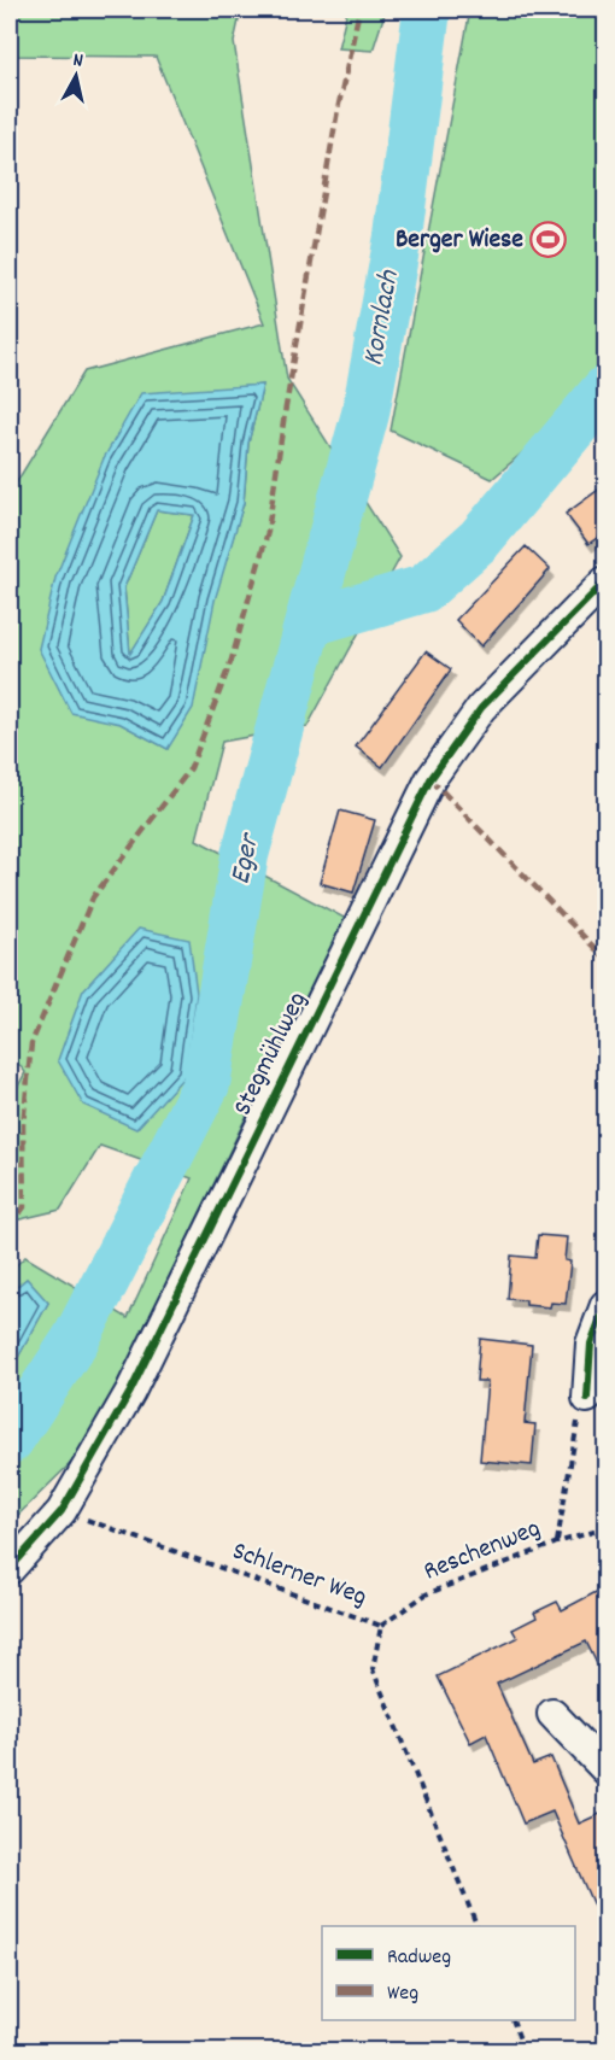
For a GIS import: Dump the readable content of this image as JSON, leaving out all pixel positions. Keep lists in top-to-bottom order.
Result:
{
  "streets": {
    "street": ["Stegmühlweg"],
    "path": ["Reschenweg", "Schlerner Weg"]
  },
  "crossings": [
    ["Stegmühlweg", "Schlerner Weg"],
    ["Reschenweg", "Schlerner Weg"]
  ],
  "water": ["Kornlach", "Eger"],
  "places": {
    "sports": ["Berger Wiese"]
  },
  "legend": ["Radweg", "Weg"],
  "north": "top"
}
